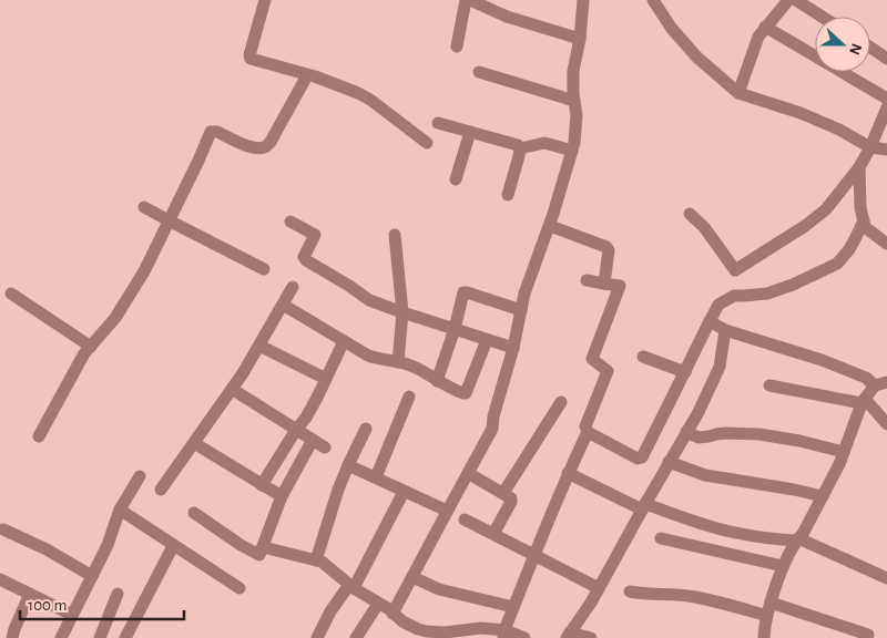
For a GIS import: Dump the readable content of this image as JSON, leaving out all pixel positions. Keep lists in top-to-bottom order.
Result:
{
  "scale_bar": "100 m",
  "north": "right"
}
